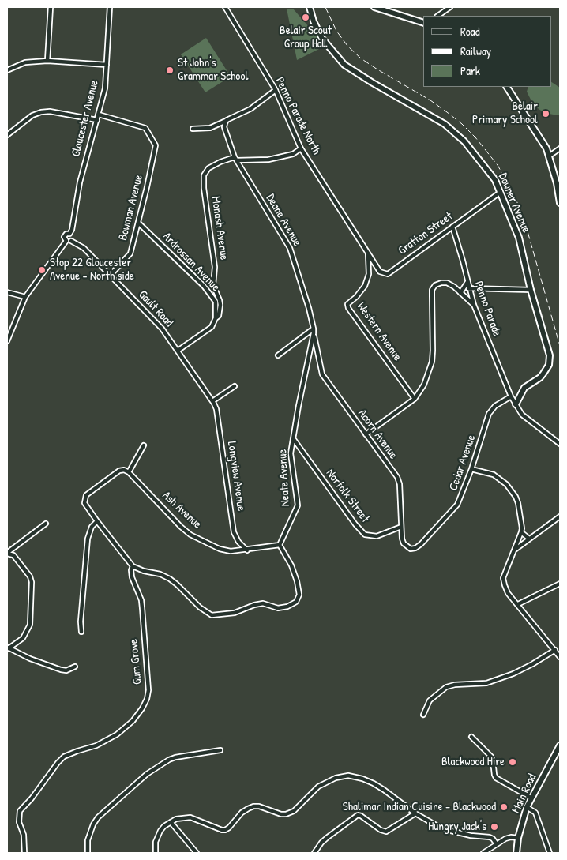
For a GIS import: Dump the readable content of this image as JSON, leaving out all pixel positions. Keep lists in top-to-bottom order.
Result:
{
  "streets": {
    "street": [
      "Penno Parade North",
      "Gloucester Avenue",
      "Downer Avenue",
      "Bowman Avenue",
      "Deane Avenue",
      "Monash Avenue",
      "Gratton Street",
      "Ardrossan Avenue",
      "Gault Road",
      "Penno Parade",
      "Western Avenue",
      "Acorn Avenue",
      "Cedar Avenue",
      "Longview Avenue",
      "Neate Avenue",
      "Norfolk Street",
      "Ash Avenue",
      "Gum Grove",
      "Main Road"
    ]
  },
  "crossings": [
    ["Penno Parade North", "Monash Avenue"],
    ["Penno Parade North", "Gratton Street"],
    ["Penno Parade North", "Western Avenue"],
    ["Gloucester Avenue", "Bowman Avenue"],
    ["Gloucester Avenue", "Gault Road"],
    ["Downer Avenue", "Gratton Street"],
    ["Downer Avenue", "Penno Parade"],
    ["Bowman Avenue", "Ardrossan Avenue"],
    ["Bowman Avenue", "Gault Road"],
    ["Deane Avenue", "Monash Avenue"],
    ["Deane Avenue", "Acorn Avenue"],
    ["Deane Avenue", "Neate Avenue"],
    ["Monash Avenue", "Ardrossan Avenue"],
    ["Gratton Street", "Penno Parade"],
    ["Gratton Street", "Western Avenue"],
    ["Gault Road", "Longview Avenue"],
    ["Penno Parade", "Cedar Avenue"],
    ["Acorn Avenue", "Cedar Avenue"],
    ["Acorn Avenue", "Neate Avenue"],
    ["Acorn Avenue", "Norfolk Street"],
    ["Longview Avenue", "Ash Avenue"],
    ["Neate Avenue", "Norfolk Street"],
    ["Neate Avenue", "Ash Avenue"]
  ],
  "places": [
    "Belair Scout Group Hall",
    "St John's Grammar School",
    "Belair Primary School",
    "Stop 22 Gloucester Avenue - North side",
    "Blackwood Hire",
    "Shalimar Indian Cuisine - Blackwood",
    "Hungry Jack's"
  ],
  "legend": ["Road", "Railway", "Park"]
}
